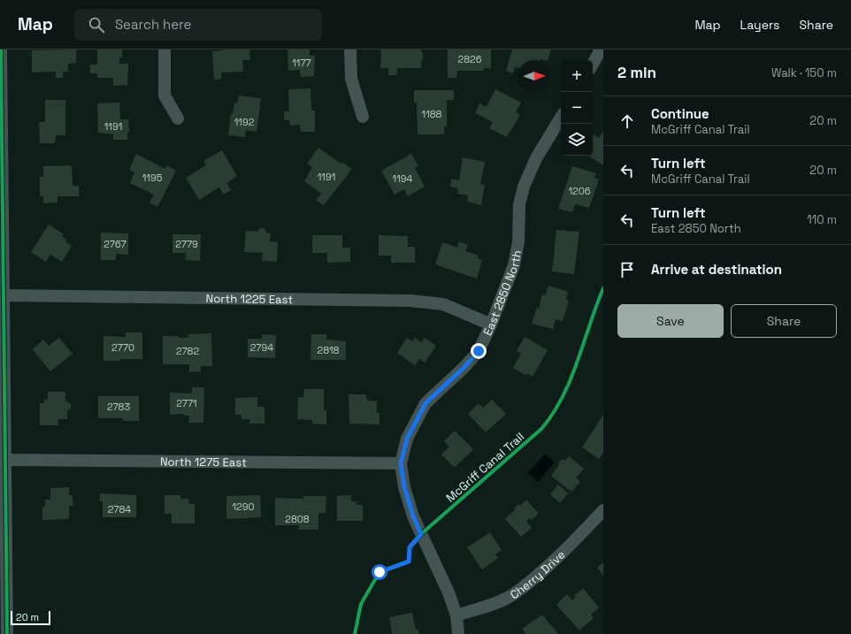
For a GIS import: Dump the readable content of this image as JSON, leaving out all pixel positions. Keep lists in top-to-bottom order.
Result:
{
  "streets": {
    "street": [
      "East 2850 North",
      "North 1225 East",
      "North 1275 East",
      "Cherry Drive"
    ],
    "cycle path": ["McGriff Canal Trail"]
  },
  "crossings": [
    ["East 2850 North", "North 1225 East"],
    ["East 2850 North", "North 1275 East"],
    ["East 2850 North", "Cherry Drive"]
  ],
  "house_numbers": [
    "2826",
    "1177",
    "1188",
    "1192",
    "1191",
    "1191",
    "1195",
    "1194",
    "1206",
    "2767",
    "2779",
    "2770",
    "2794",
    "2818",
    "2782",
    "2771",
    "2783",
    "1290",
    "2784",
    "2808"
  ],
  "scale_bar": "20 m",
  "north": "right",
  "page": {
    "header": "Map",
    "search": "Search here",
    "nav": ["Map", "Layers", "Share"],
    "heading": ["2 min", "Walk · 150 m"],
    "map_buttons": ["+", "−"],
    "list": [
      ["Continue", "McGriff Canal Trail", "20 m"],
      ["Turn left", "McGriff Canal Trail", "20 m"],
      ["Turn left", "East 2850 North", "110 m"],
      "Arrive at destination"
    ],
    "buttons": ["Save", "Share"],
    "scale": "20 m"
  }
}
